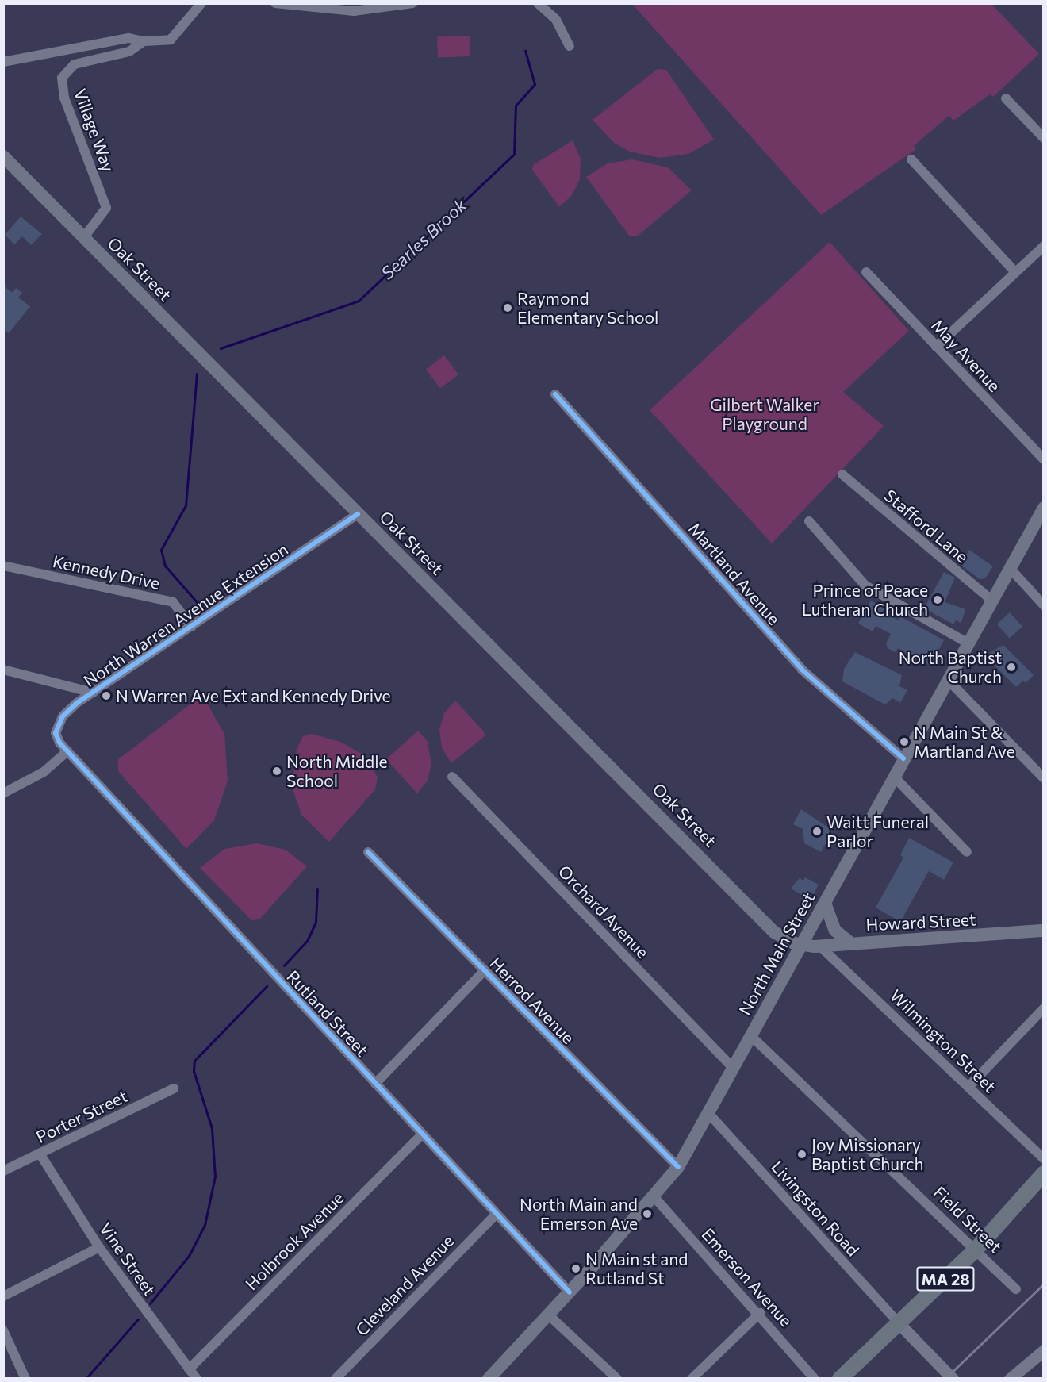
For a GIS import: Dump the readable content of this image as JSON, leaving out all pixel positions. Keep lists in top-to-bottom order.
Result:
{
  "streets": {
    "main road": [
      "Oak Street",
      "Howard Street",
      "North Main Street",
      "MA 28"
    ],
    "street": [
      "Village Way",
      "May Avenue",
      "Stafford Lane",
      "Kennedy Drive",
      "Martland Avenue",
      "North Warren Avenue Extension",
      "Orchard Avenue",
      "Herrod Avenue",
      "Rutland Street",
      "Wilmington Street",
      "Porter Street",
      "Livingston Road",
      "Field Street",
      "Holbrook Avenue",
      "Vine Street",
      "Emerson Avenue",
      "Cleveland Avenue"
    ]
  },
  "crossings": [
    ["Village Way", "Oak Street"],
    ["Oak Street", "North Warren Avenue Extension"],
    ["Oak Street", "Howard Street"],
    ["Oak Street", "North Main Street"],
    ["Stafford Lane", "North Main Street"],
    ["Kennedy Drive", "North Warren Avenue Extension"],
    ["Martland Avenue", "North Main Street"],
    ["North Warren Avenue Extension", "Rutland Street"],
    ["Orchard Avenue", "North Main Street"],
    ["Howard Street", "North Main Street"],
    ["Howard Street", "Wilmington Street"],
    ["North Main Street", "Herrod Avenue"],
    ["North Main Street", "Rutland Street"],
    ["North Main Street", "Livingston Road"],
    ["North Main Street", "Field Street"],
    ["North Main Street", "Emerson Avenue"],
    ["Rutland Street", "Holbrook Avenue"],
    ["Rutland Street", "Cleveland Avenue"],
    ["Porter Street", "Vine Street"],
    ["Livingston Road", "MA 28"],
    ["Field Street", "MA 28"],
    ["Holbrook Avenue", "Vine Street"]
  ],
  "water": ["Searles Brook"],
  "parks": ["Gilbert Walker Playground"],
  "places": [
    "Raymond Elementary School",
    "Prince of Peace Lutheran Church",
    "North Baptist Church",
    "N Warren Ave Ext and Kennedy Drive",
    "N Main St & Martland Ave",
    "North Middle School",
    "Waitt Funeral Parlor",
    "Joy Missionary Baptist Church",
    "North Main and Emerson Ave",
    "N Main st and Rutland St"
  ]
}
